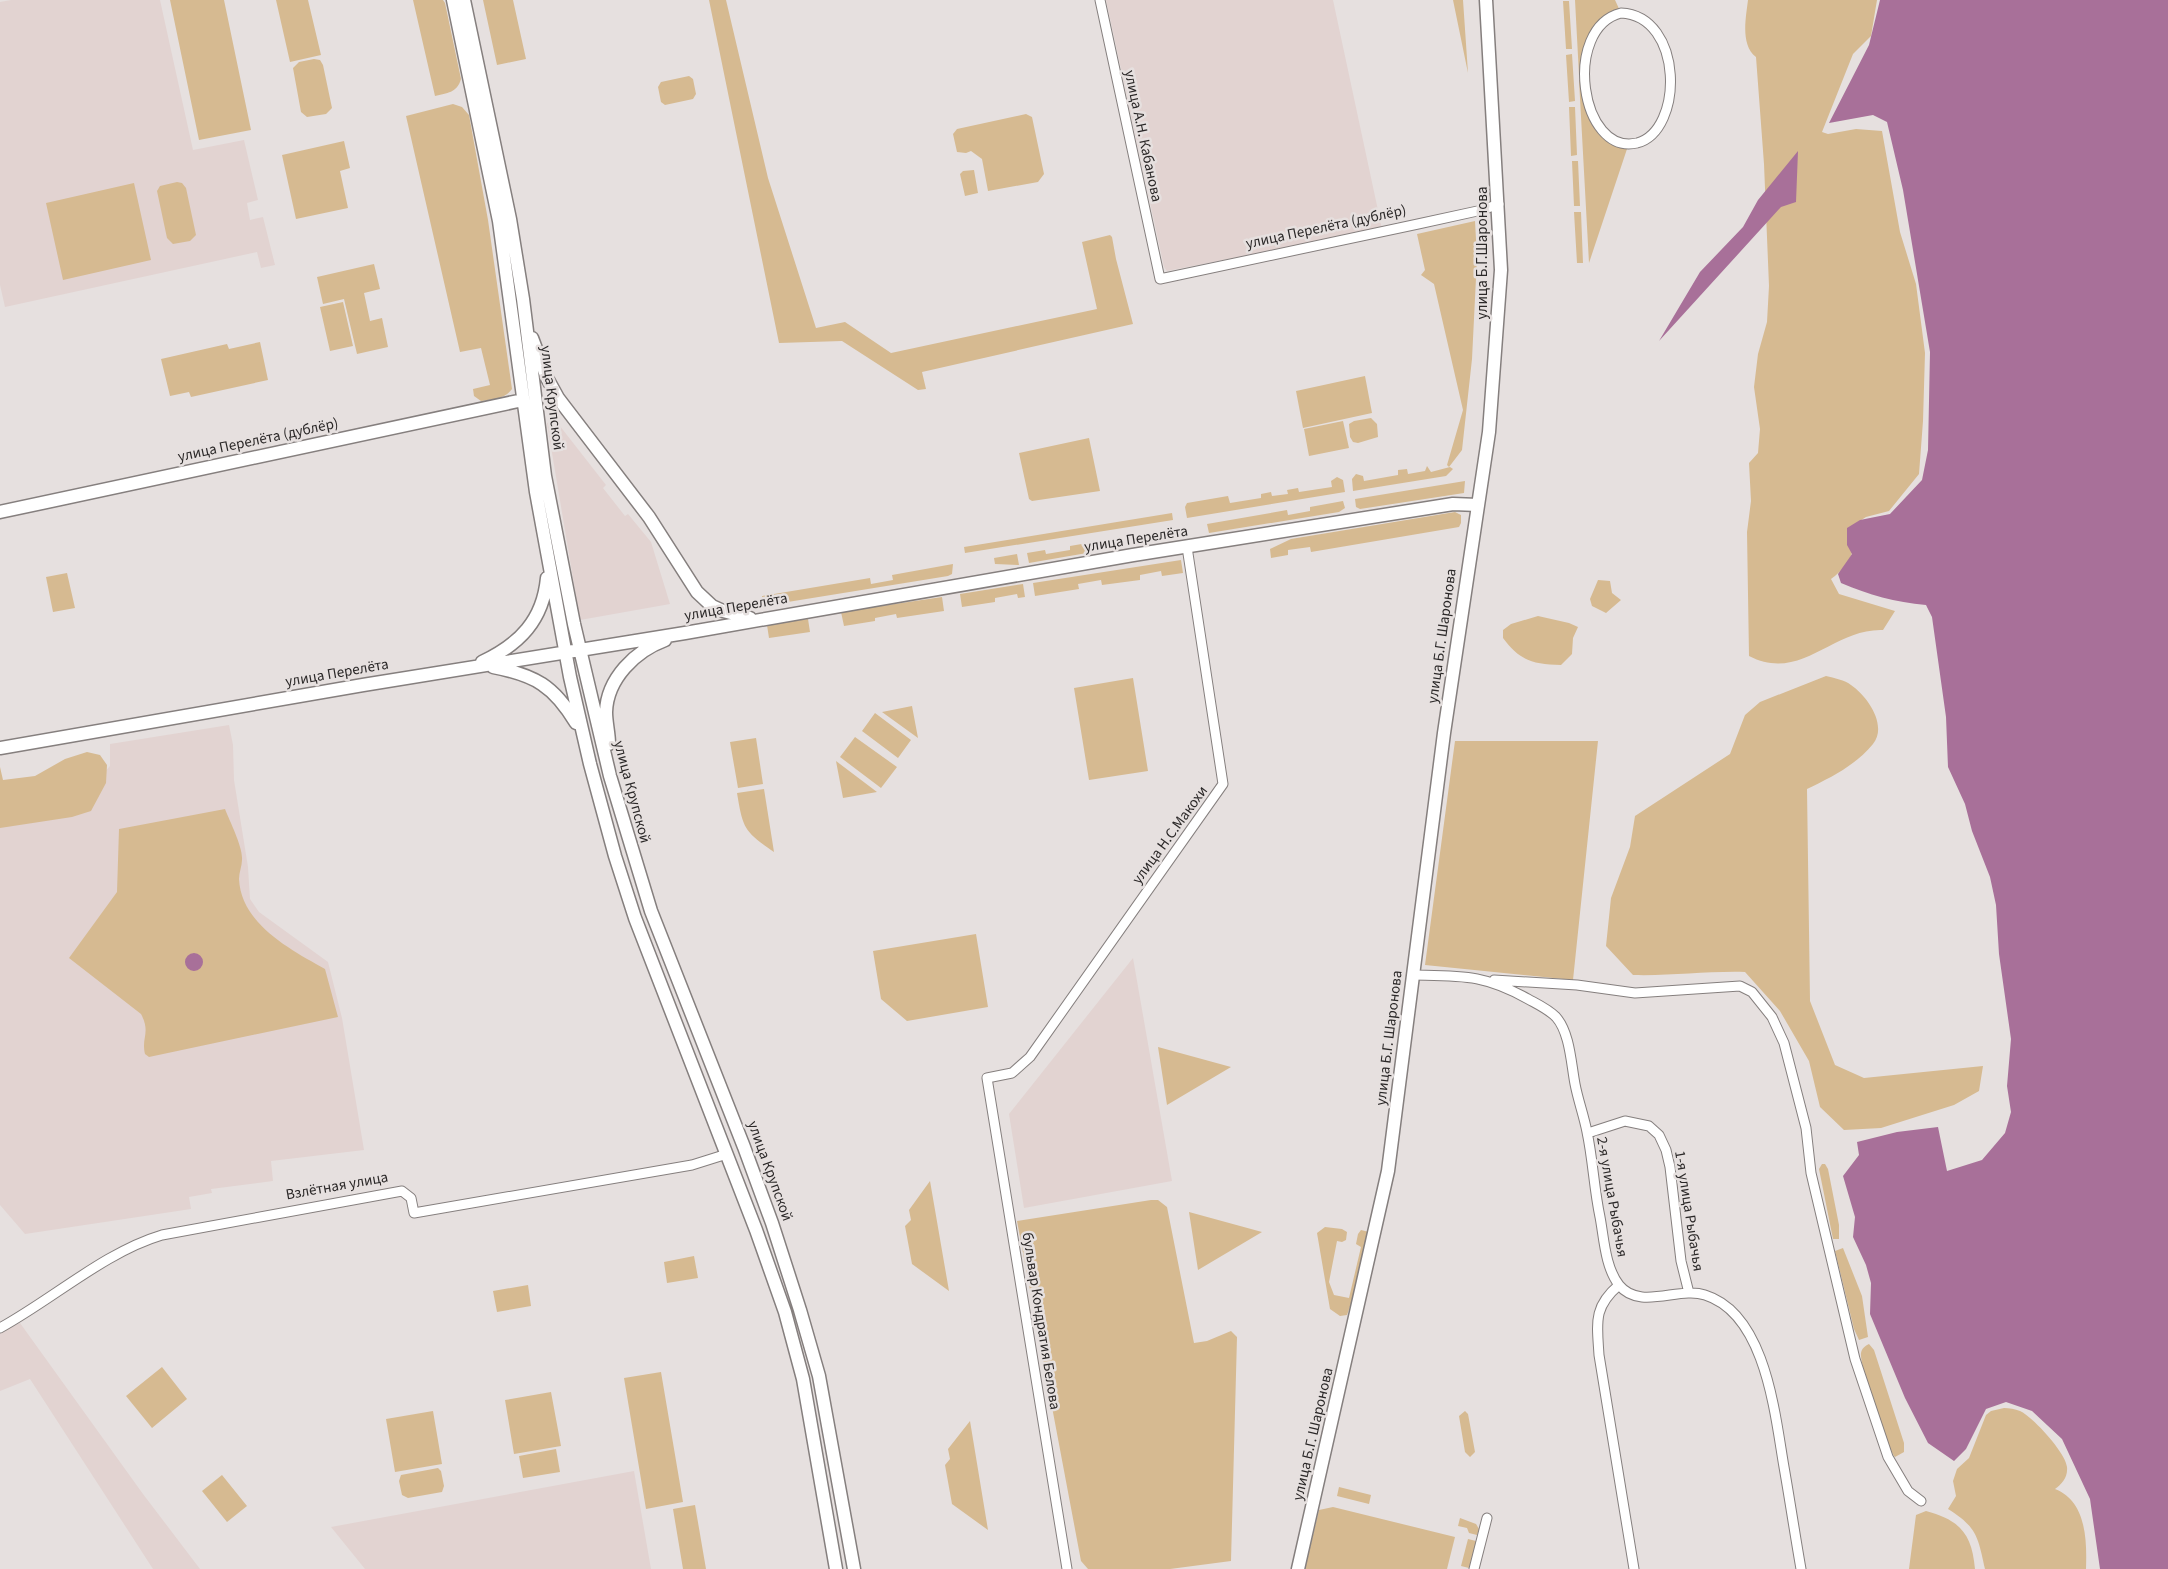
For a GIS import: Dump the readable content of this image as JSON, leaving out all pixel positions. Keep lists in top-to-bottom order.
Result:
{
  "streets": {
    "main road": [
      "улица Перелёта (дублёр)",
      "улица Б.Г.Шаронова",
      "улица Крупской",
      "улица Перелёта",
      "улица Б.Г. Шаронова",
      "Взлётная улица"
    ],
    "street": [
      "улица А.Н. Кабанова",
      "улица Н.С.Макохи",
      "2-я улица Рыбачья",
      "1-я улица Рыбачья",
      "бульвар Кондратия Белова"
    ]
  },
  "crossings": [
    ["улица А.Н. Кабанова", "улица Перелёта (дублёр)"],
    ["улица Перелёта (дублёр)", "улица Б.Г.Шаронова"],
    ["улица Перелёта (дублёр)", "улица Крупской"],
    ["улица Б.Г.Шаронова", "улица Перелёта"],
    ["улица Б.Г.Шаронова", "улица Б.Г. Шаронова"],
    ["улица Крупской", "улица Перелёта"],
    ["улица Крупской", "Взлётная улица"],
    ["улица Перелёта", "улица Б.Г. Шаронова"],
    ["улица Перелёта", "улица Н.С.Макохи"],
    ["улица Н.С.Макохи", "бульвар Кондратия Белова"],
    ["2-я улица Рыбачья", "1-я улица Рыбачья"]
  ]
}
